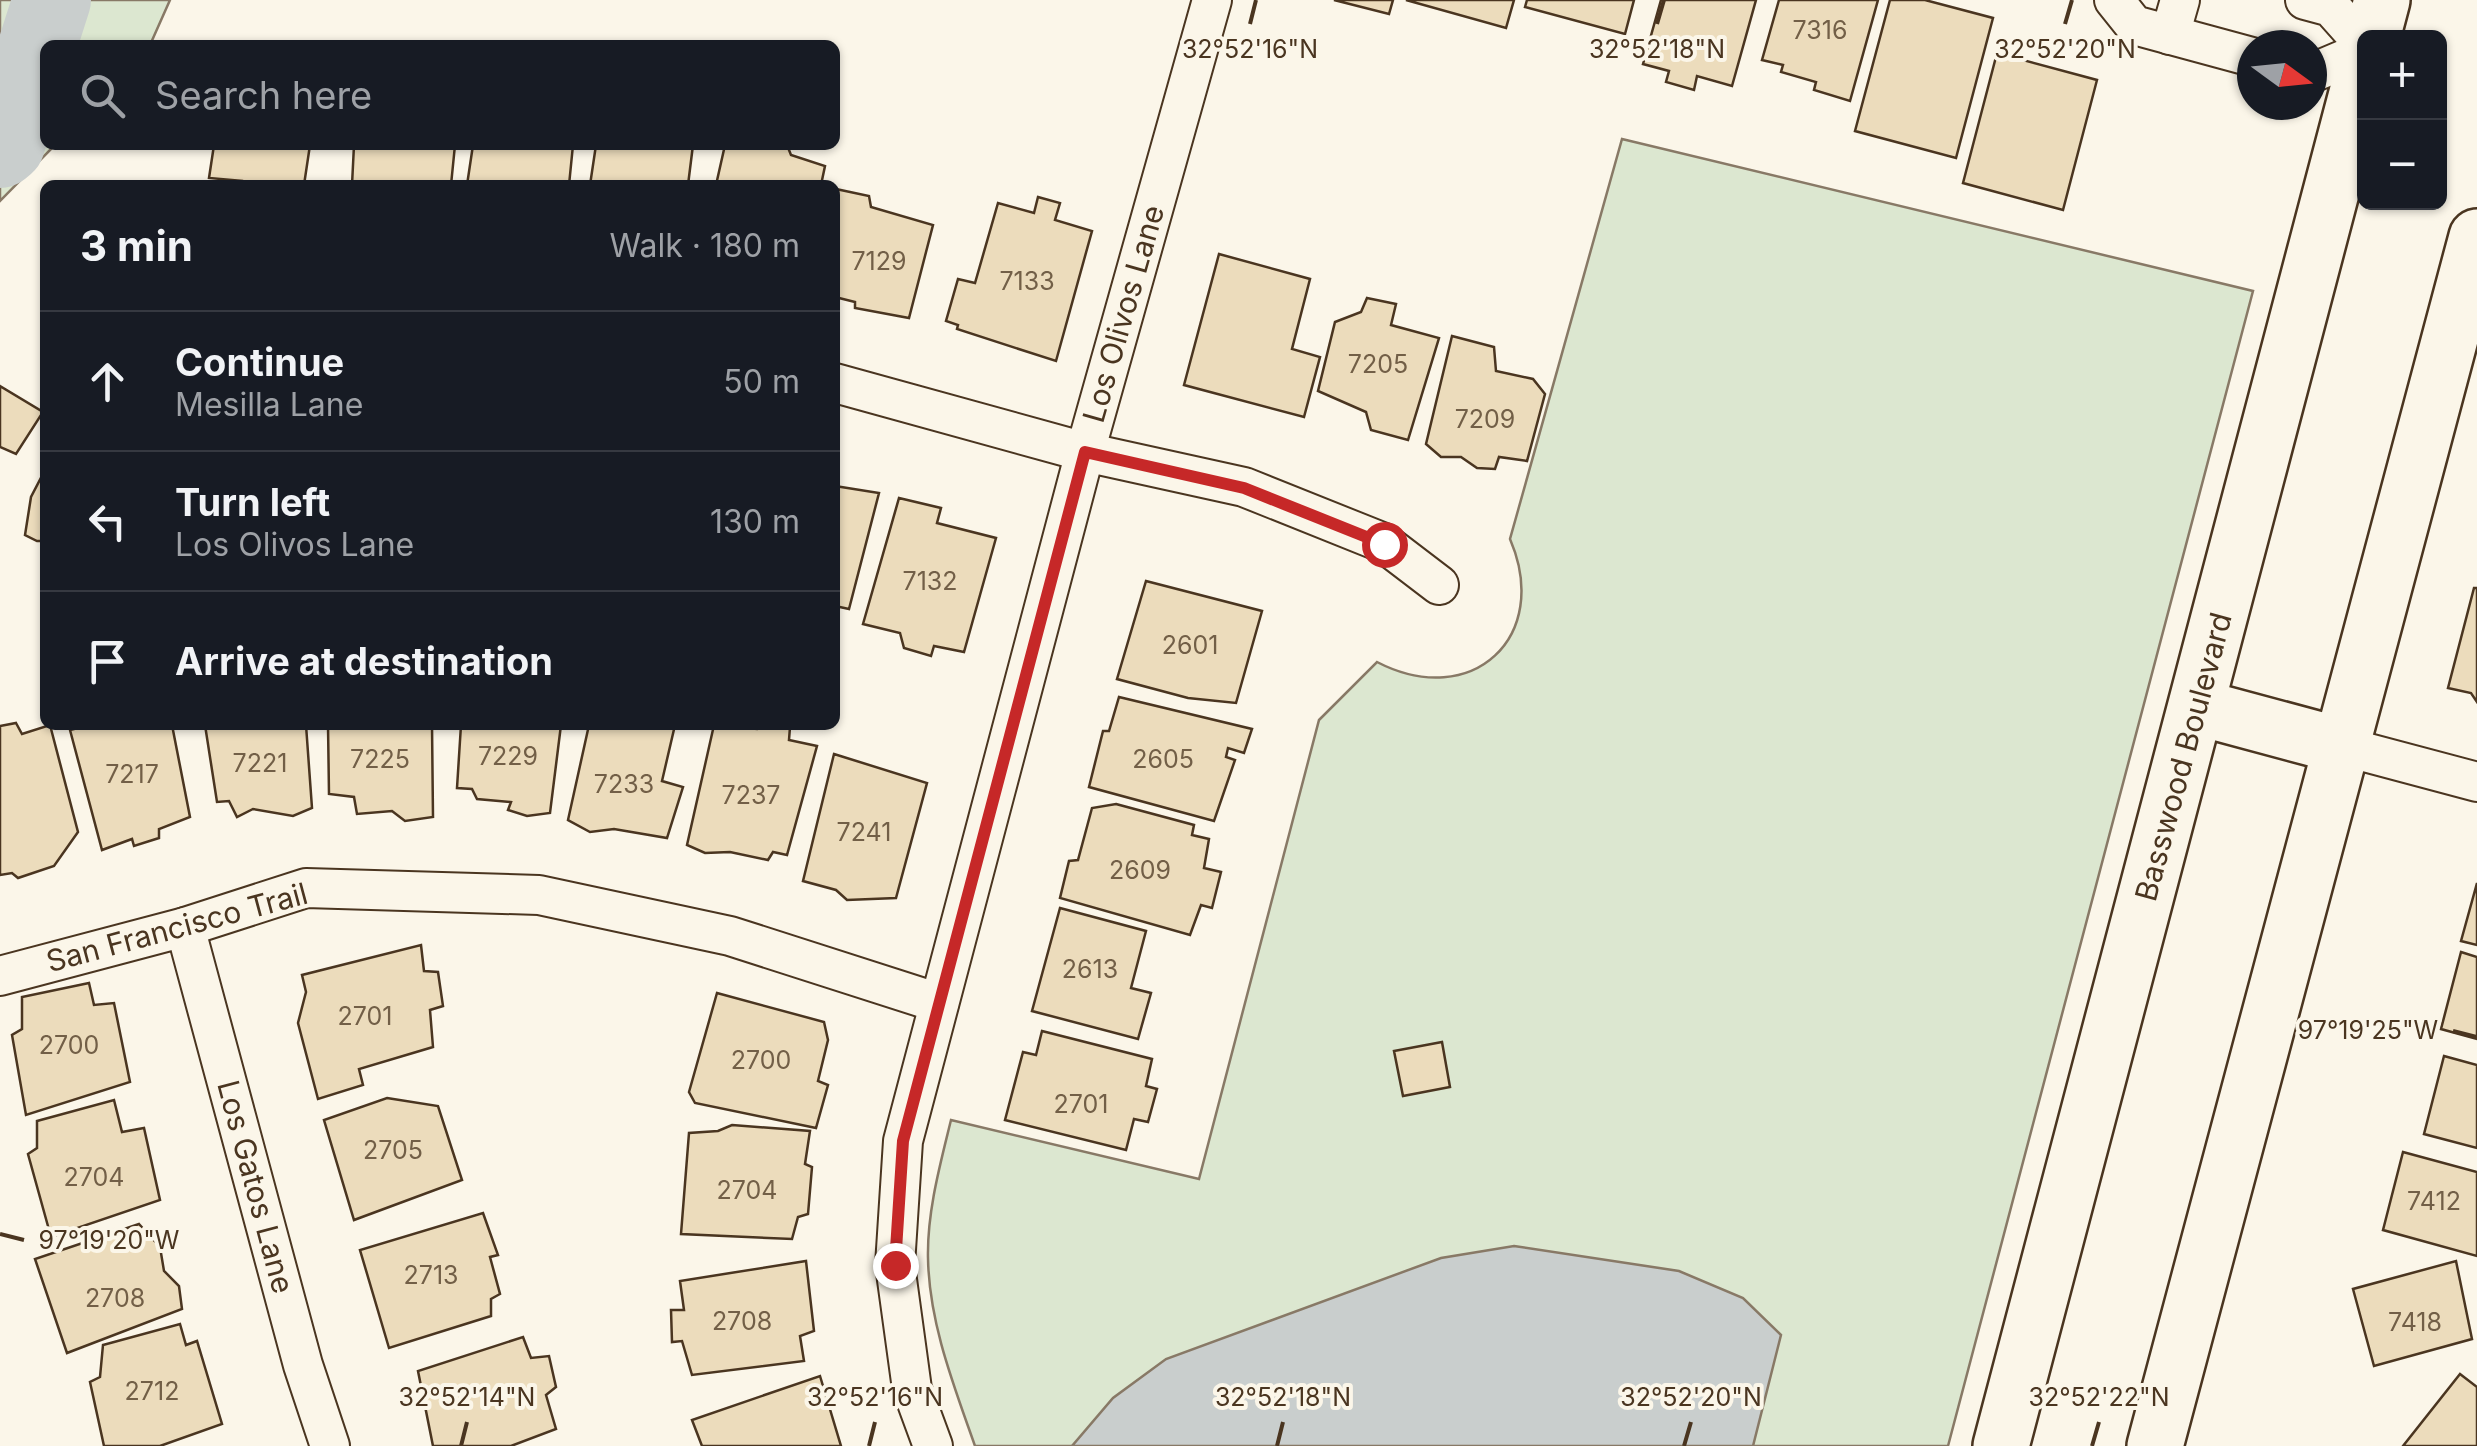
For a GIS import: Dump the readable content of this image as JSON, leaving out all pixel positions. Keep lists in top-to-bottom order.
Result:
{
  "streets": {
    "main road": ["Basswood Boulevard"],
    "street": ["Los Olivos Lane", "San Francisco Trail", "Los Gatos Lane"]
  },
  "crossings": [
    ["Los Olivos Lane", "San Francisco Trail"],
    ["San Francisco Trail", "Los Gatos Lane"]
  ],
  "house_numbers": [
    "7316",
    "7129",
    "7133",
    "7205",
    "7209",
    "7132",
    "2601",
    "7229",
    "7225",
    "2605",
    "7221",
    "7217",
    "7233",
    "7237",
    "7241",
    "2609",
    "2613",
    "2701",
    "2700",
    "2700",
    "2701",
    "2705",
    "2704",
    "2704",
    "7412",
    "2713",
    "2708",
    "2708",
    "7418",
    "2712"
  ],
  "north": "right",
  "page": {
    "map_buttons": ["+", "−"],
    "search": "Search here",
    "heading": ["3 min", "Walk · 180 m"],
    "list": [
      ["Continue", "Mesilla Lane", "50 m"],
      ["Turn left", "Los Olivos Lane", "130 m"],
      "Arrive at destination"
    ]
  },
  "coordinates": [
    "32°52'16\"N",
    "32°52'18\"N",
    "32°52'20\"N",
    "97°19'25\"W",
    "97°19'20\"W",
    "32°52'14\"N",
    "32°52'22\"N"
  ]
}
